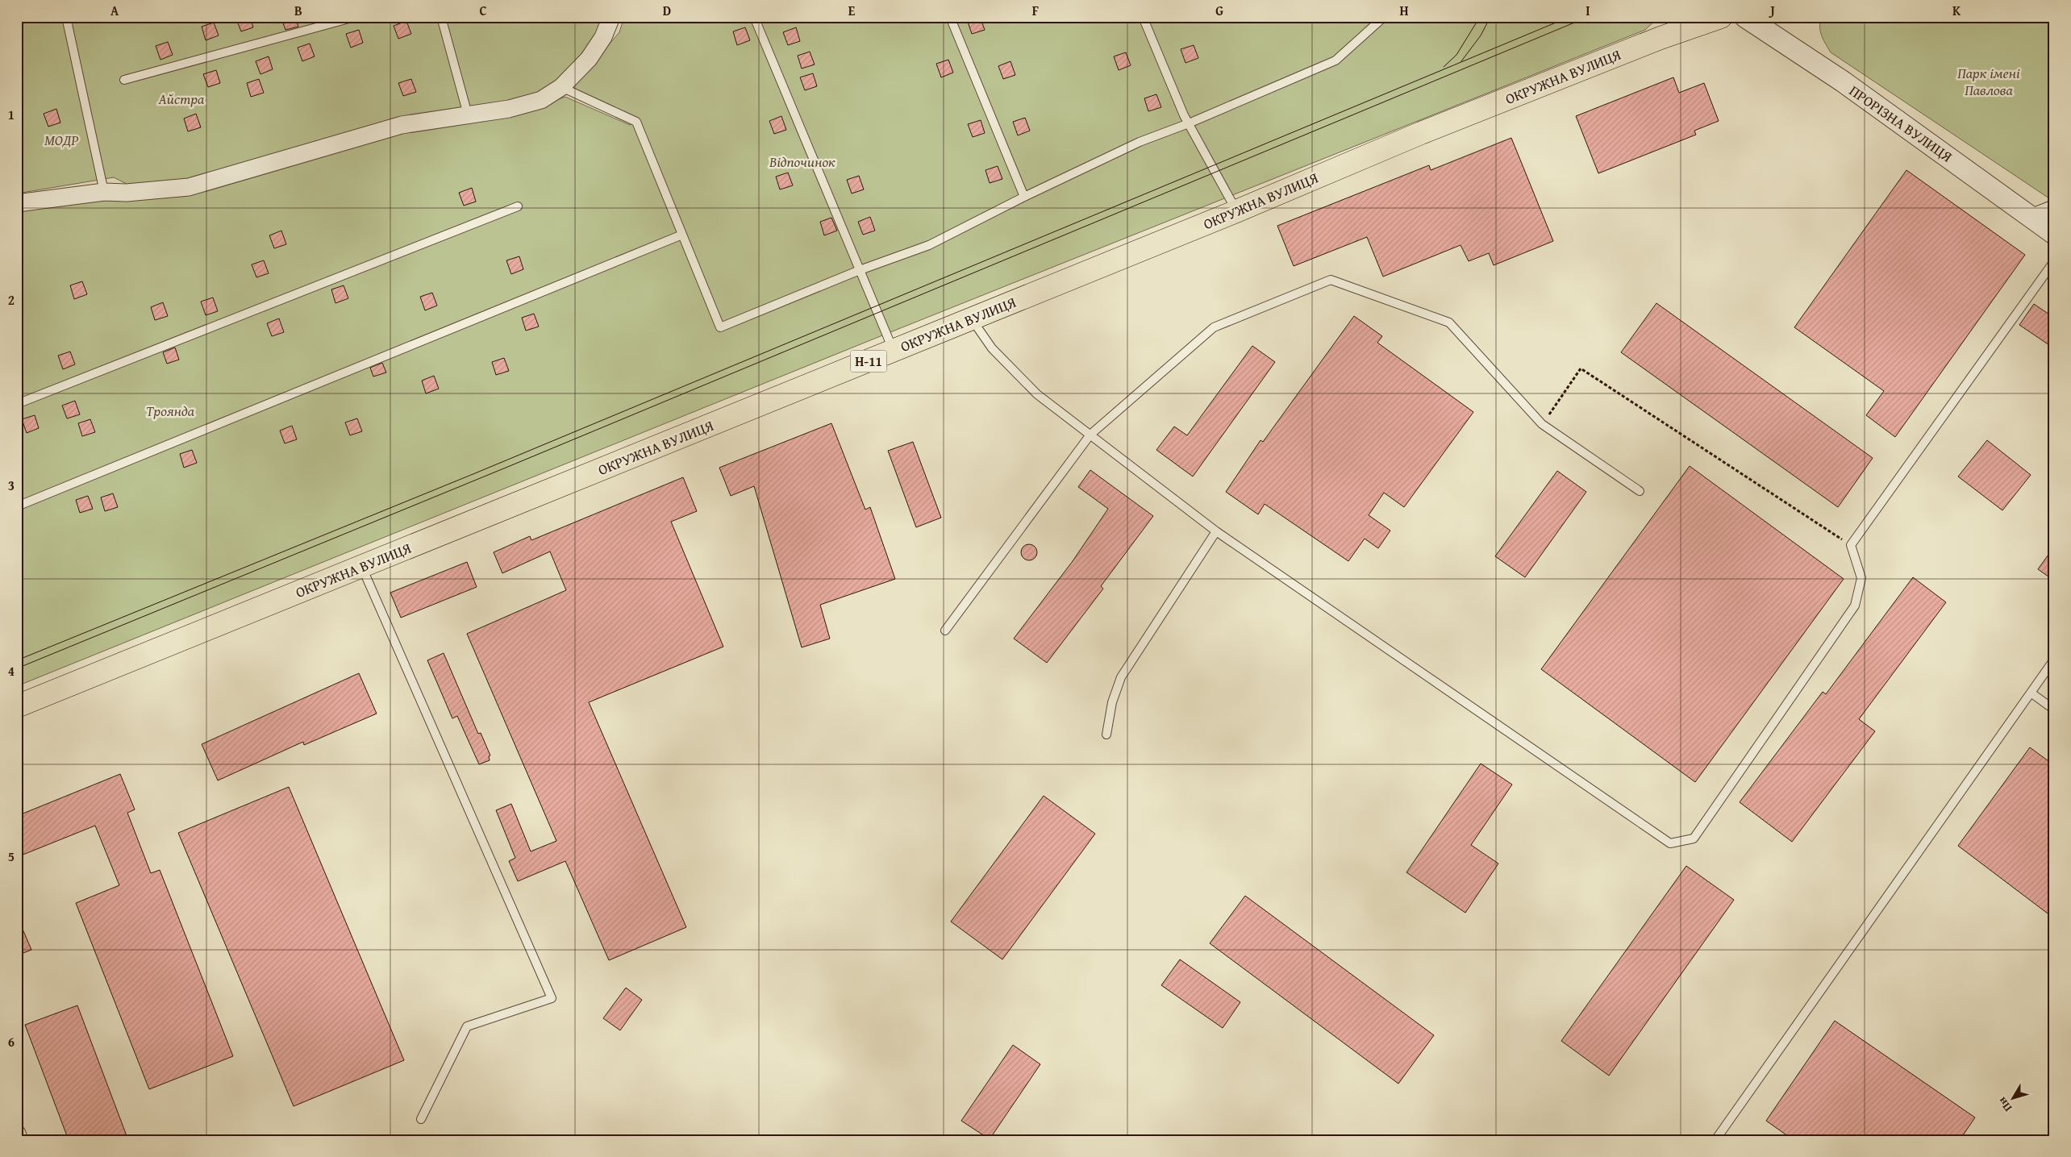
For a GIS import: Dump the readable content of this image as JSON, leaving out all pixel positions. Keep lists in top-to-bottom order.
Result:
{
  "streets": {
    "main road": ["ОКРУЖНА ВУЛИЦЯ", "Н-11"],
    "street": ["ПРОРІЗНА ВУЛИЦЯ"]
  },
  "parks": [
    "Парк імені Павлова",
    "Айстра",
    "МОДР",
    "Відпочинок",
    "Троянда"
  ],
  "north": "bottom left",
  "grid": {
    "columns": [
      "A",
      "B",
      "C",
      "D",
      "E",
      "F",
      "G",
      "H",
      "I",
      "J",
      "K"
    ],
    "rows": [
      "1",
      "2",
      "3",
      "4",
      "5",
      "6"
    ]
  }
}
